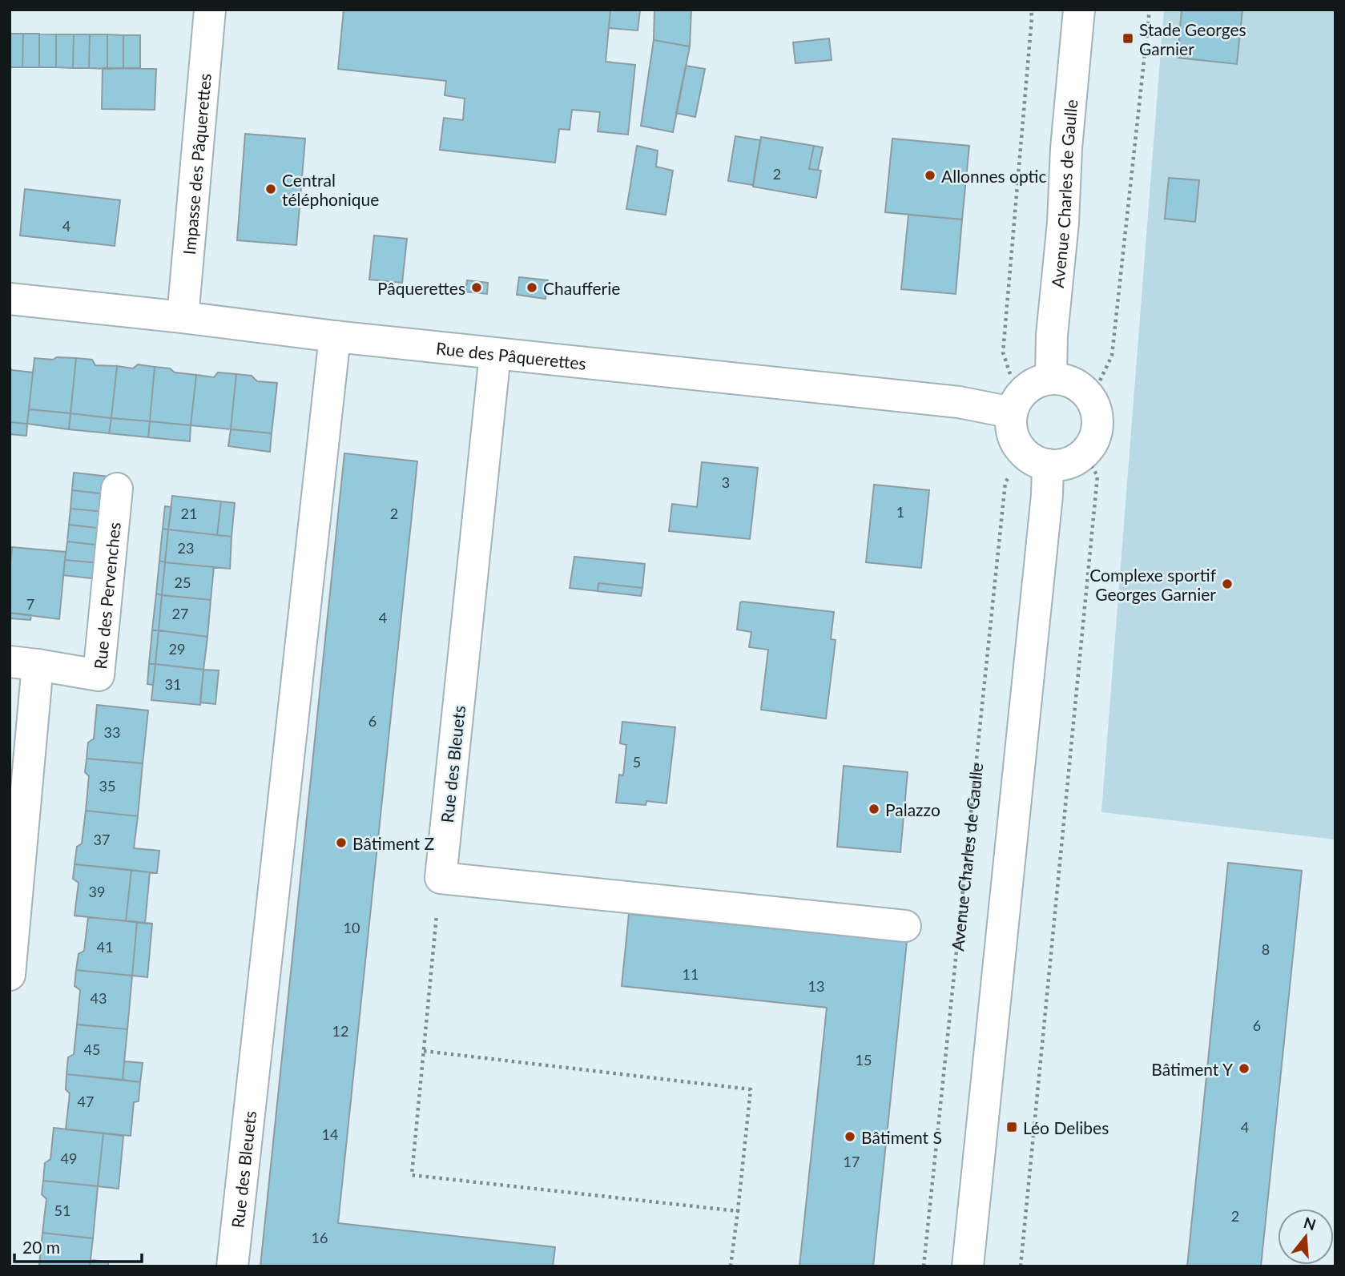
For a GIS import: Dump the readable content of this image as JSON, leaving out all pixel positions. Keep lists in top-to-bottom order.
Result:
{
  "streets": {
    "street": [
      "Impasse des Pâquerettes",
      "Avenue Charles de Gaulle",
      "Rue des Pâquerettes",
      "Rue des Pervenches",
      "Rue des Bleuets"
    ]
  },
  "crossings": [
    ["Impasse des Pâquerettes", "Rue des Pâquerettes"],
    ["Avenue Charles de Gaulle", "Rue des Pâquerettes"],
    ["Rue des Pâquerettes", "Rue des Bleuets"]
  ],
  "places": {
    "transit": ["Stade Georges Garnier", "Léo Delibes"],
    "other": [
      "Allonnes optic",
      "Central téléphonique",
      "Pâquerettes",
      "Chaufferie",
      "Complexe sportif Georges Garnier",
      "Palazzo",
      "Bâtiment Z",
      "Bâtiment Y",
      "Bâtiment S"
    ]
  },
  "house_numbers": [
    "2",
    "4",
    "3",
    "1",
    "21",
    "2",
    "23",
    "25",
    "7",
    "27",
    "4",
    "29",
    "31",
    "6",
    "33",
    "5",
    "35",
    "37",
    "39",
    "10",
    "41",
    "8",
    "11",
    "13",
    "43",
    "6",
    "12",
    "45",
    "15",
    "47",
    "4",
    "14",
    "49",
    "17",
    "51",
    "2",
    "16"
  ],
  "scale_bar": "20 m",
  "north": "top"
}
